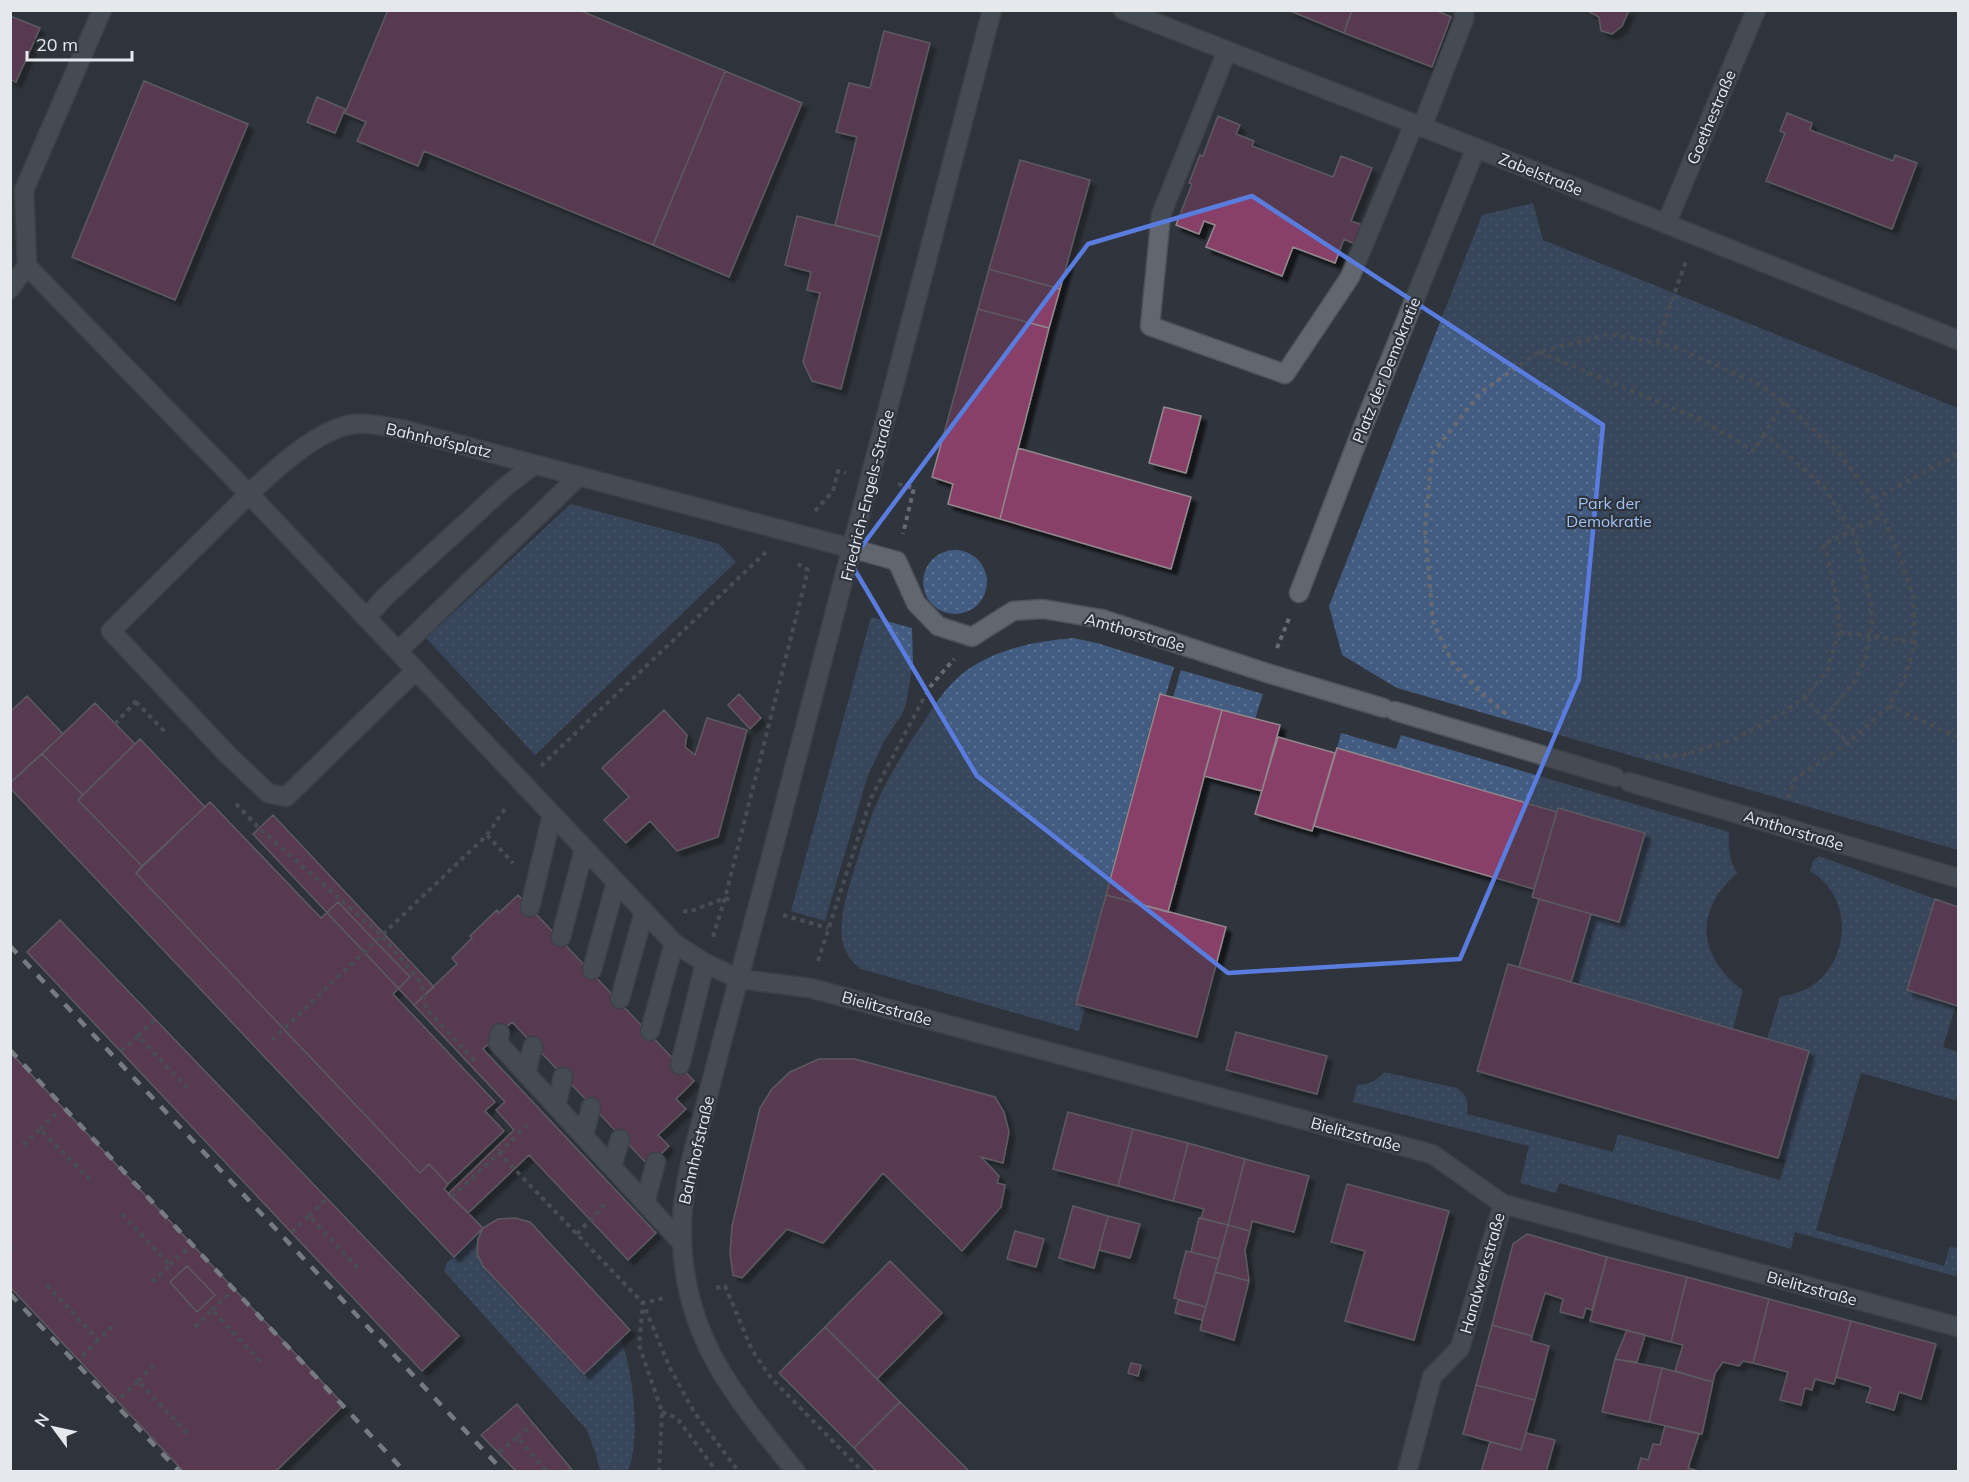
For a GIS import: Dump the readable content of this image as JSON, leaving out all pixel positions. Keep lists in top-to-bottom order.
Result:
{
  "streets": {
    "street": [
      "Goethestraße",
      "Zabelstraße",
      "Platz der Demokratie",
      "Bahnhofsplatz",
      "Friedrich-Engels-Straße",
      "Amthorstraße",
      "Bielitzstraße",
      "Bahnhofstraße",
      "Handwerkstraße"
    ]
  },
  "crossings": [
    ["Goethestraße", "Zabelstraße"],
    ["Zabelstraße", "Platz der Demokratie"],
    ["Bahnhofsplatz", "Friedrich-Engels-Straße"],
    ["Bahnhofsplatz", "Bielitzstraße"],
    ["Friedrich-Engels-Straße", "Bielitzstraße"],
    ["Friedrich-Engels-Straße", "Bahnhofstraße"],
    ["Bielitzstraße", "Bahnhofstraße"],
    ["Bielitzstraße", "Handwerkstraße"]
  ],
  "parks": ["Park der Demokratie"],
  "scale_bar": "20 m",
  "north": "top left"
}
